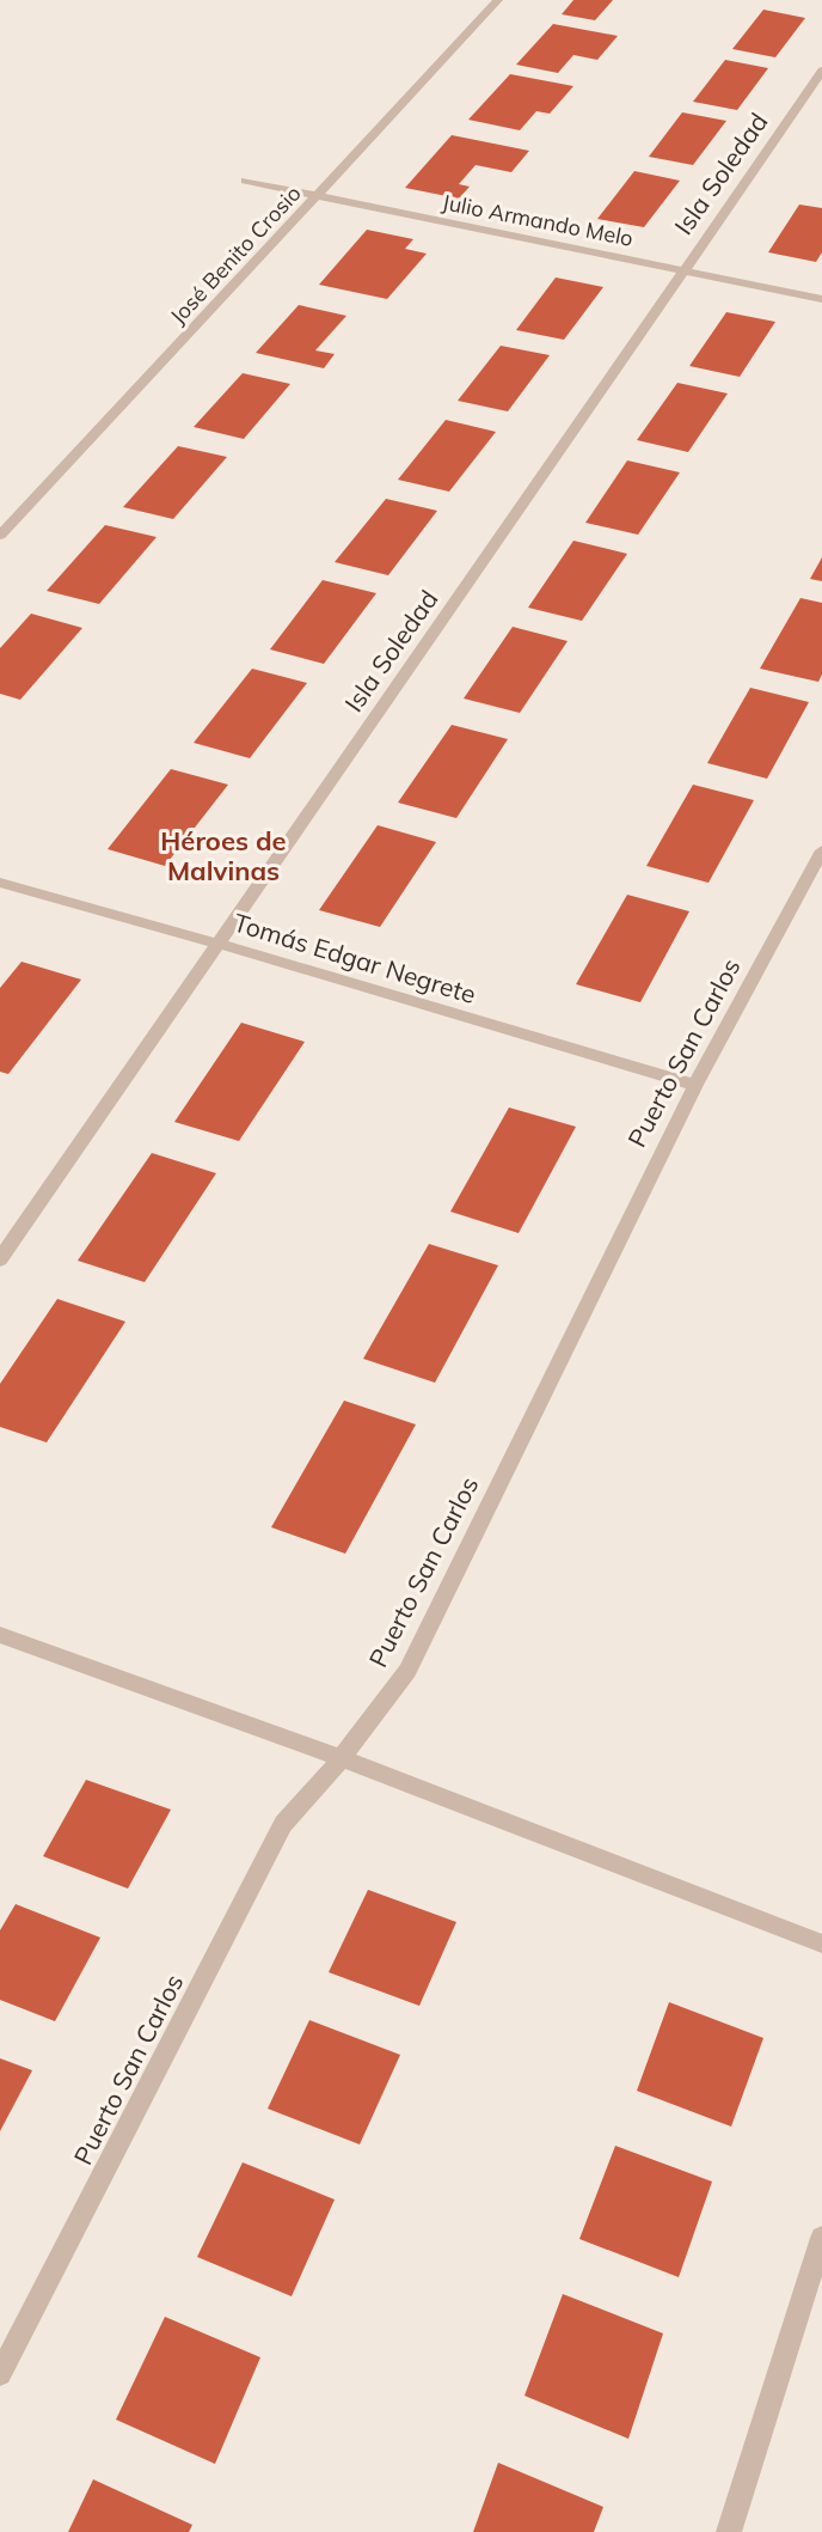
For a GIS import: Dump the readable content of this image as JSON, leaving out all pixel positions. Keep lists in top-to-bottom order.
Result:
{
  "streets": {
    "street": [
      "Isla Soledad",
      "Julio Armando Melo",
      "José Benito Crosio",
      "Tomás Edgar Negrete",
      "Puerto San Carlos"
    ]
  },
  "crossings": [
    ["Isla Soledad", "Julio Armando Melo"],
    ["Isla Soledad", "Tomás Edgar Negrete"],
    ["Julio Armando Melo", "José Benito Crosio"],
    ["Tomás Edgar Negrete", "Puerto San Carlos"]
  ],
  "districts": ["Héroes de Malvinas"]
}
